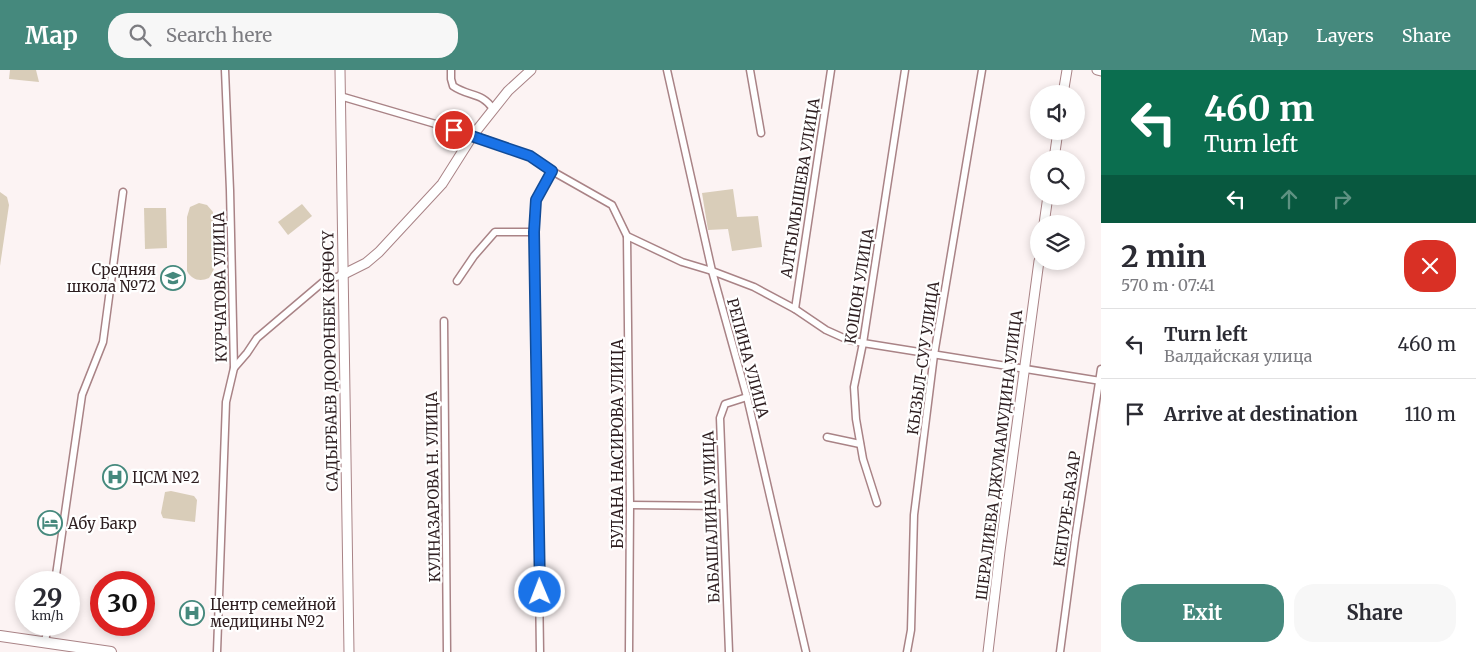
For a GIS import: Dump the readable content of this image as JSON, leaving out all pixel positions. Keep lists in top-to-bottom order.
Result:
{
  "streets": {
    "street": [
      "АЛТЫМЫШЕВА УЛИЦА",
      "КОШОН УЛИЦА",
      "КУРЧАТОВА УЛИЦА",
      "РЕПИНА УЛИЦА",
      "КЫЗЫЛ-СУУ УЛИЦА",
      "САДЫРБАЕВ ДООРОНБЕК КӨЧӨСҮ",
      "БУЛАНА НАСИРОВА УЛИЦА",
      "ШЕРАЛИЕВА ДЖУМАМУДИНА УЛИЦА",
      "КУЛНАЗАРОВА Н. УЛИЦА",
      "КЕПУРЕ-БАЗАР",
      "БАБАШАЛИНА УЛИЦА"
    ]
  },
  "crossings": [
    ["РЕПИНА УЛИЦА", "БАБАШАЛИНА УЛИЦА"]
  ],
  "places": {
    "school or university": ["Средняя школа №72"],
    "hospital": ["ЦСМ №2", "Центр семейной медицины №2"],
    "hotel": ["Абу Бакр"]
  },
  "page": {
    "header": "Map",
    "search": "Search here",
    "nav": ["Map", "Layers", "Share"],
    "turn": ["460 m", "Turn left"],
    "heading": ["2 min", "570 m · 07:41"],
    "list": [
      {
        "name": "Turn left",
        "note": "Валдайская улица",
        "value": "460 m"
      },
      {
        "name": "Arrive at destination",
        "value": "110 m"
      }
    ],
    "speed": "29 km/h",
    "limit": "30",
    "buttons": ["Exit", "Share"]
  }
}
